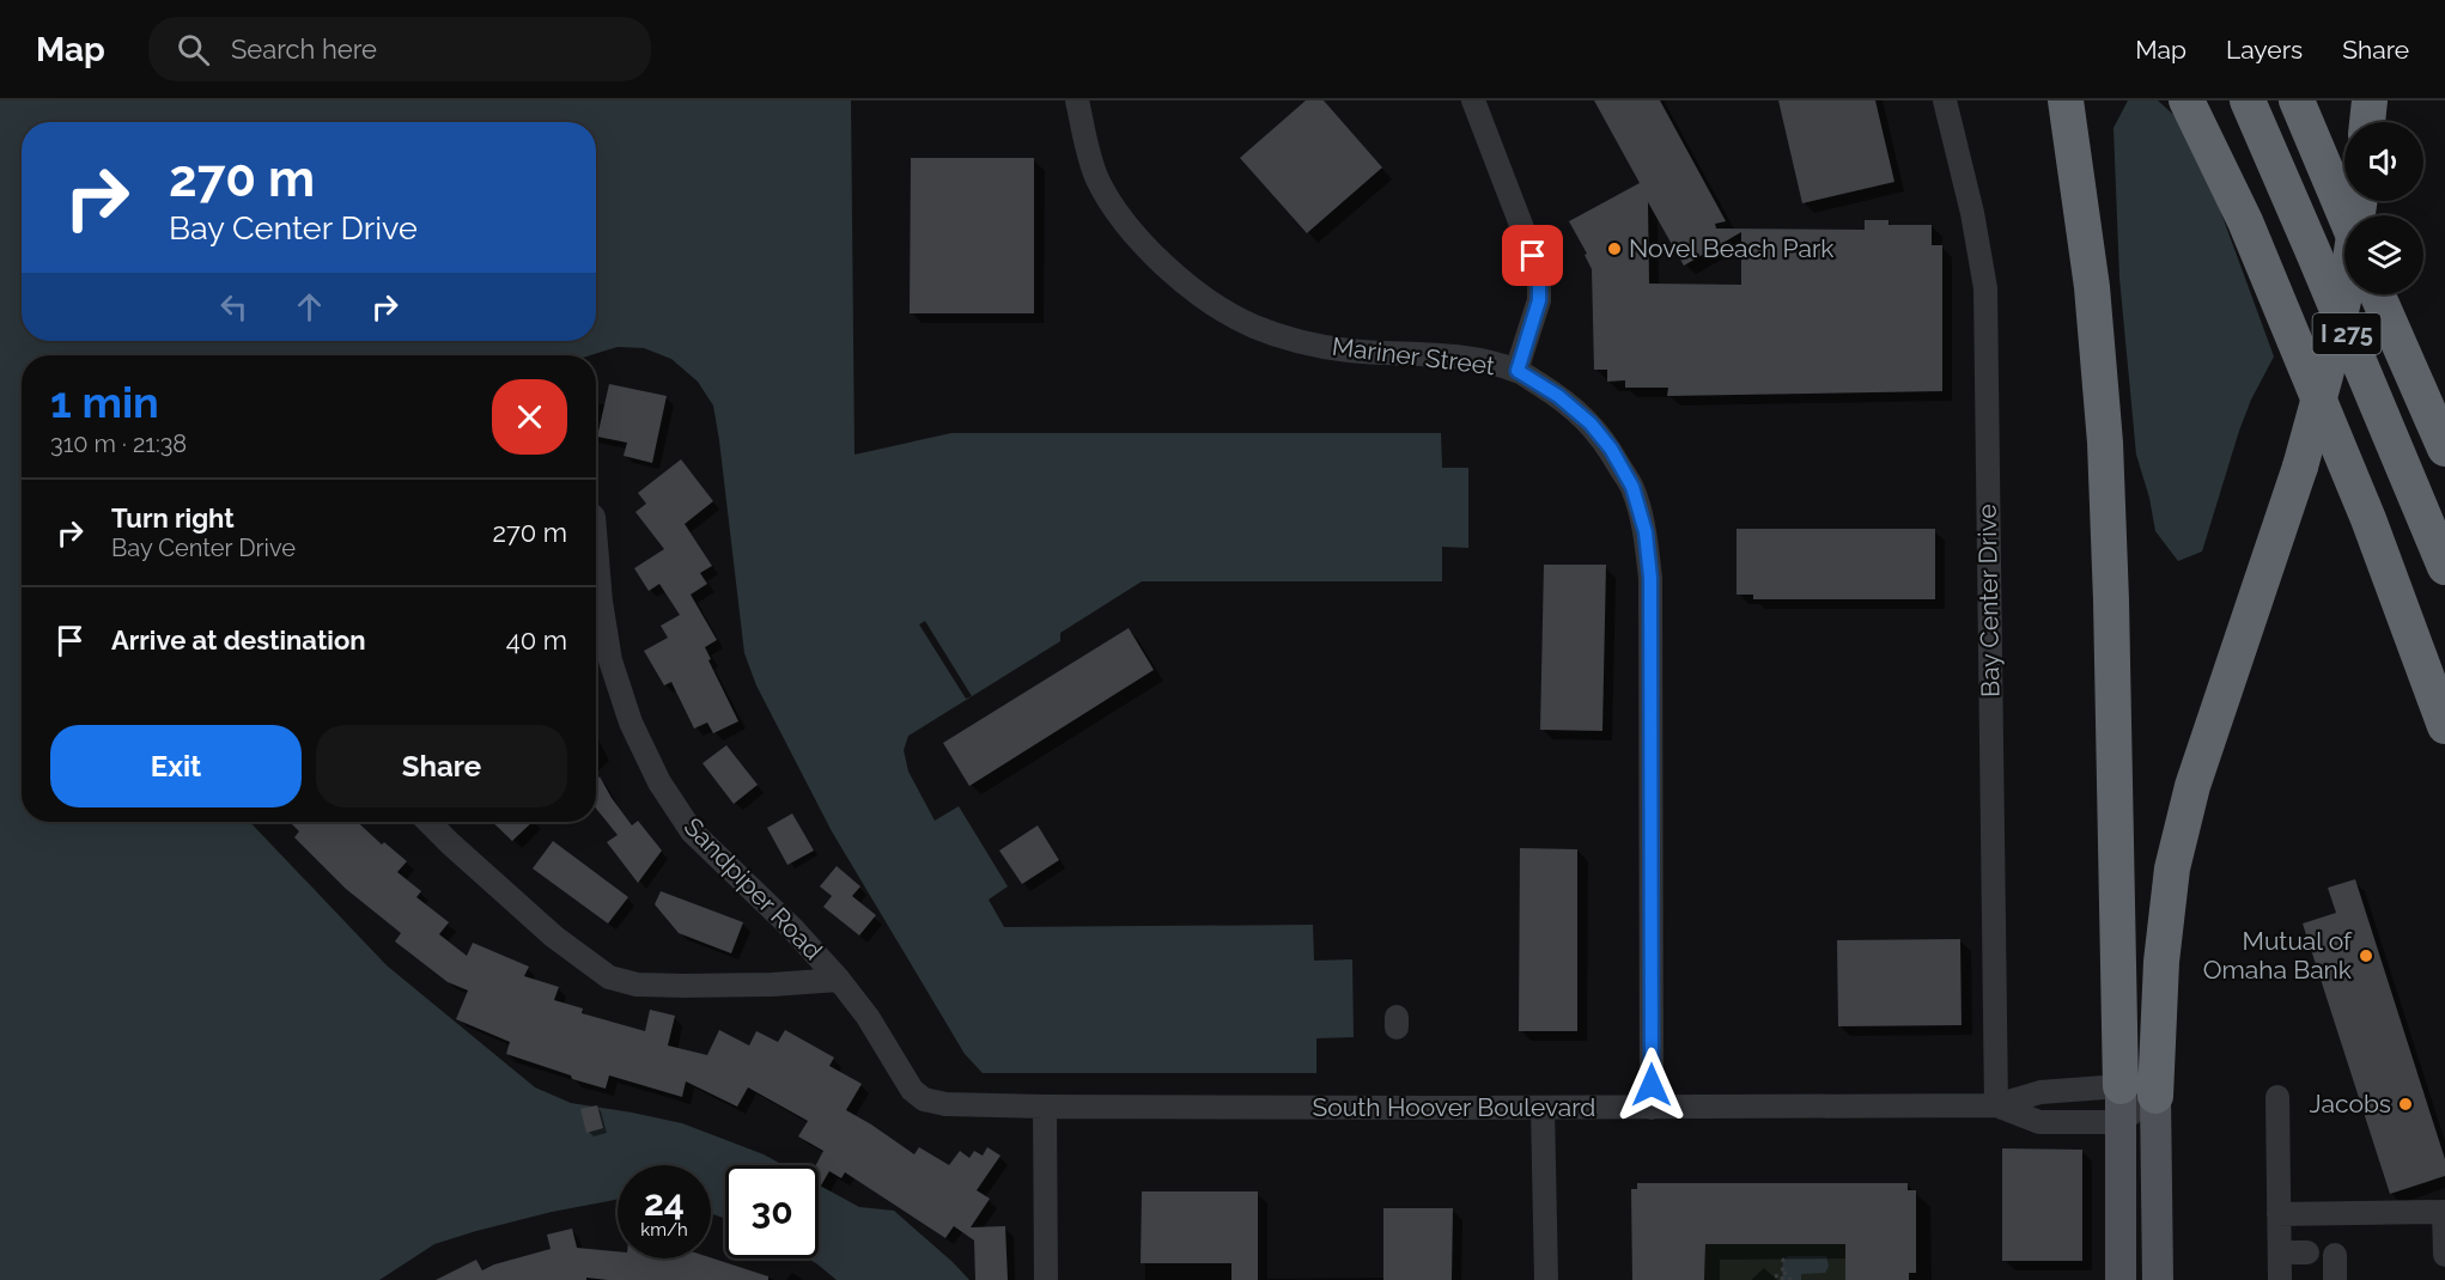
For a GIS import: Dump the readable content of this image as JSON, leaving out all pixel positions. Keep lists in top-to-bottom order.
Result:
{
  "streets": {
    "highway": ["I 275"],
    "street": [
      "Mariner Street",
      "Bay Center Drive",
      "Sandpiper Road",
      "South Hoover Boulevard"
    ]
  },
  "crossings": [
    ["Mariner Street", "South Hoover Boulevard"],
    ["Bay Center Drive", "South Hoover Boulevard"],
    ["Sandpiper Road", "South Hoover Boulevard"]
  ],
  "places": ["Novel Beach Park", "Mutual of Omaha Bank", "Jacobs"],
  "page": {
    "header": "Map",
    "search": "Search here",
    "nav": ["Map", "Layers", "Share"],
    "turn": ["270 m", "Bay Center Drive"],
    "heading": ["1 min", "310 m · 21:38"],
    "list": [
      {
        "name": "Turn right",
        "note": "Bay Center Drive",
        "value": "270 m"
      },
      {
        "name": "Arrive at destination",
        "value": "40 m"
      }
    ],
    "buttons": ["Exit", "Share"],
    "speed": "24 km/h",
    "limit": "30"
  }
}
